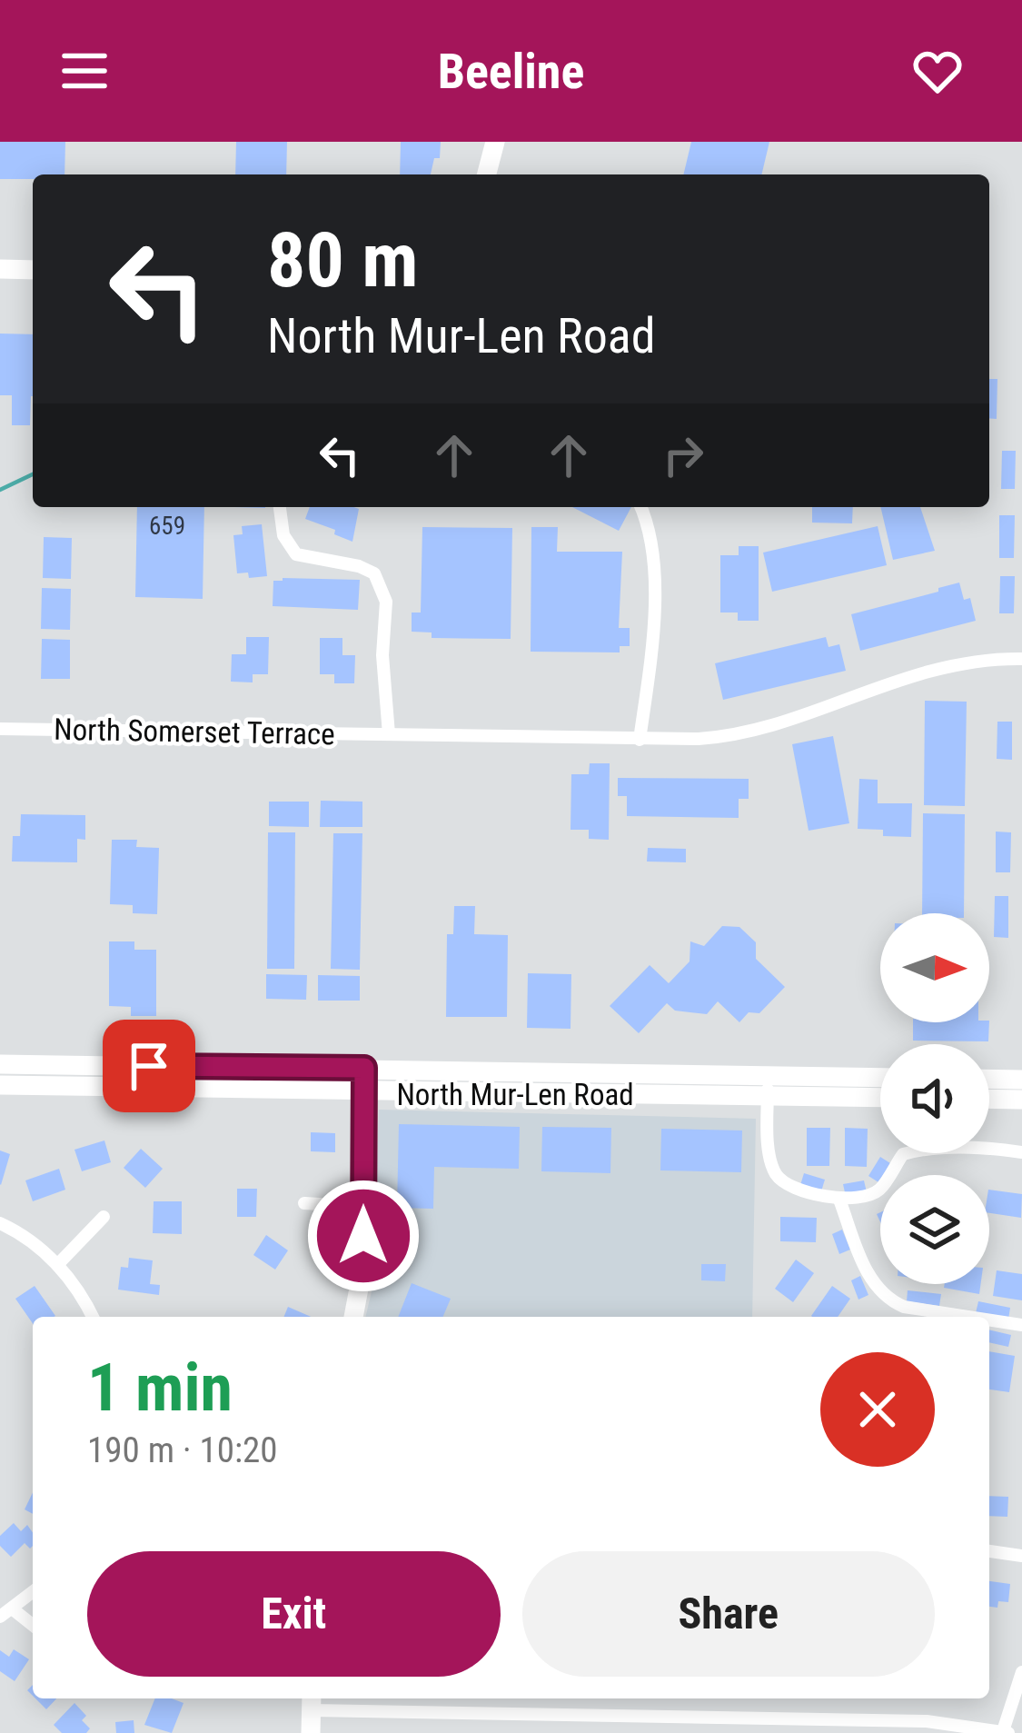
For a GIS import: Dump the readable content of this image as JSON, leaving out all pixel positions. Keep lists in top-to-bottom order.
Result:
{
  "streets": {
    "main road": ["North Mur-Len Road"],
    "street": ["North Somerset Terrace"]
  },
  "house_numbers": ["659"],
  "north": "right",
  "page": {
    "header": "Beeline",
    "turn": ["80 m", "North Mur-Len Road"],
    "heading": ["1 min", "190 m · 10:20"],
    "buttons": ["Exit", "Share"]
  }
}
